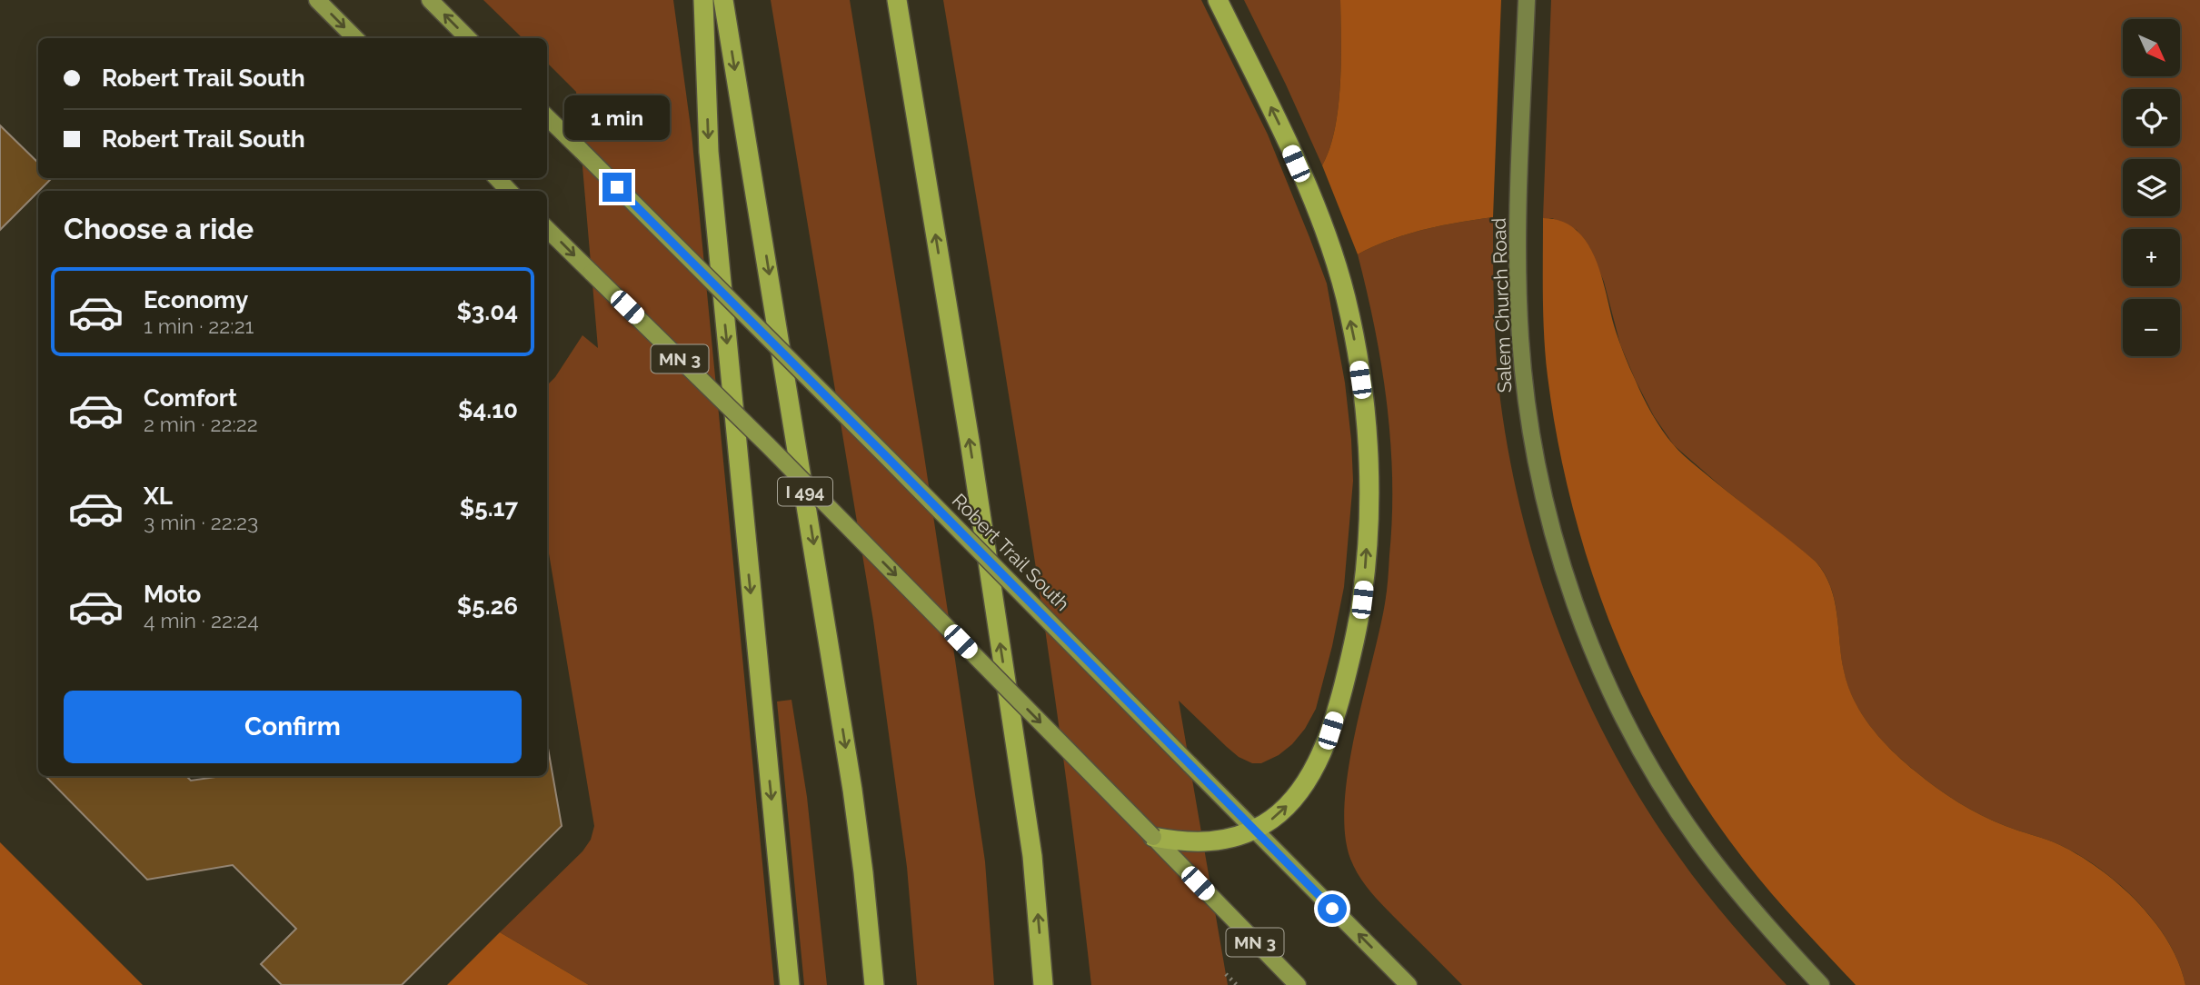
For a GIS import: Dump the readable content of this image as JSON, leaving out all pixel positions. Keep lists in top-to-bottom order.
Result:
{
  "streets": {
    "highway": ["I 494"],
    "main road": ["MN 3", "Robert Trail South"],
    "street": ["Salem Church Road"]
  },
  "north": "bottom right",
  "page": {
    "map_buttons": ["+", "−"],
    "banner": ["Robert Trail South", "Robert Trail South"],
    "bubble": "1 min",
    "heading": "Choose a ride",
    "list": [
      {
        "name": "Economy",
        "note": "1 min · 22:21",
        "value": "$3.04"
      },
      {
        "name": "Comfort",
        "note": "2 min · 22:22",
        "value": "$4.10"
      },
      {
        "name": "XL",
        "note": "3 min · 22:23",
        "value": "$5.17"
      },
      {
        "name": "Moto",
        "note": "4 min · 22:24",
        "value": "$5.26"
      }
    ],
    "buttons": "Confirm"
  }
}
